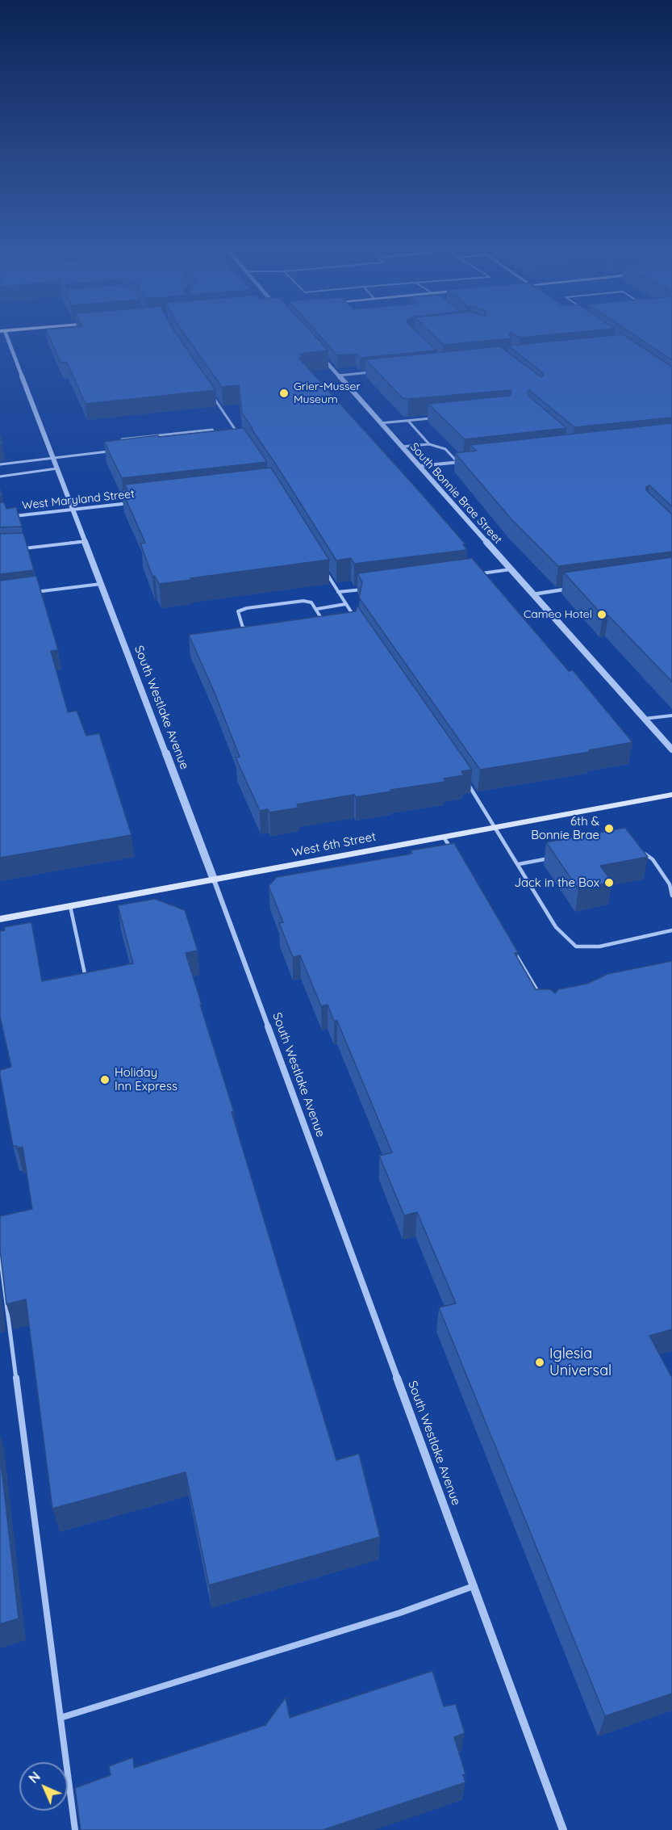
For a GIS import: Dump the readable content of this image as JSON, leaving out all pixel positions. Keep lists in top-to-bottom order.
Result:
{
  "streets": {
    "main road": ["West 6th Street"],
    "street": ["South Bonnie Brae Street", "West Maryland Street", "South Westlake Avenue"]
  },
  "crossings": [
    ["West Maryland Street", "South Westlake Avenue"],
    ["South Westlake Avenue", "West 6th Street"]
  ],
  "places": [
    "Grier-Musser Museum",
    "Cameo Hotel",
    "6th & Bonnie Brae",
    "Jack in the Box",
    "Holiday Inn Express",
    "Iglesia Universal"
  ],
  "north": "top left"
}
